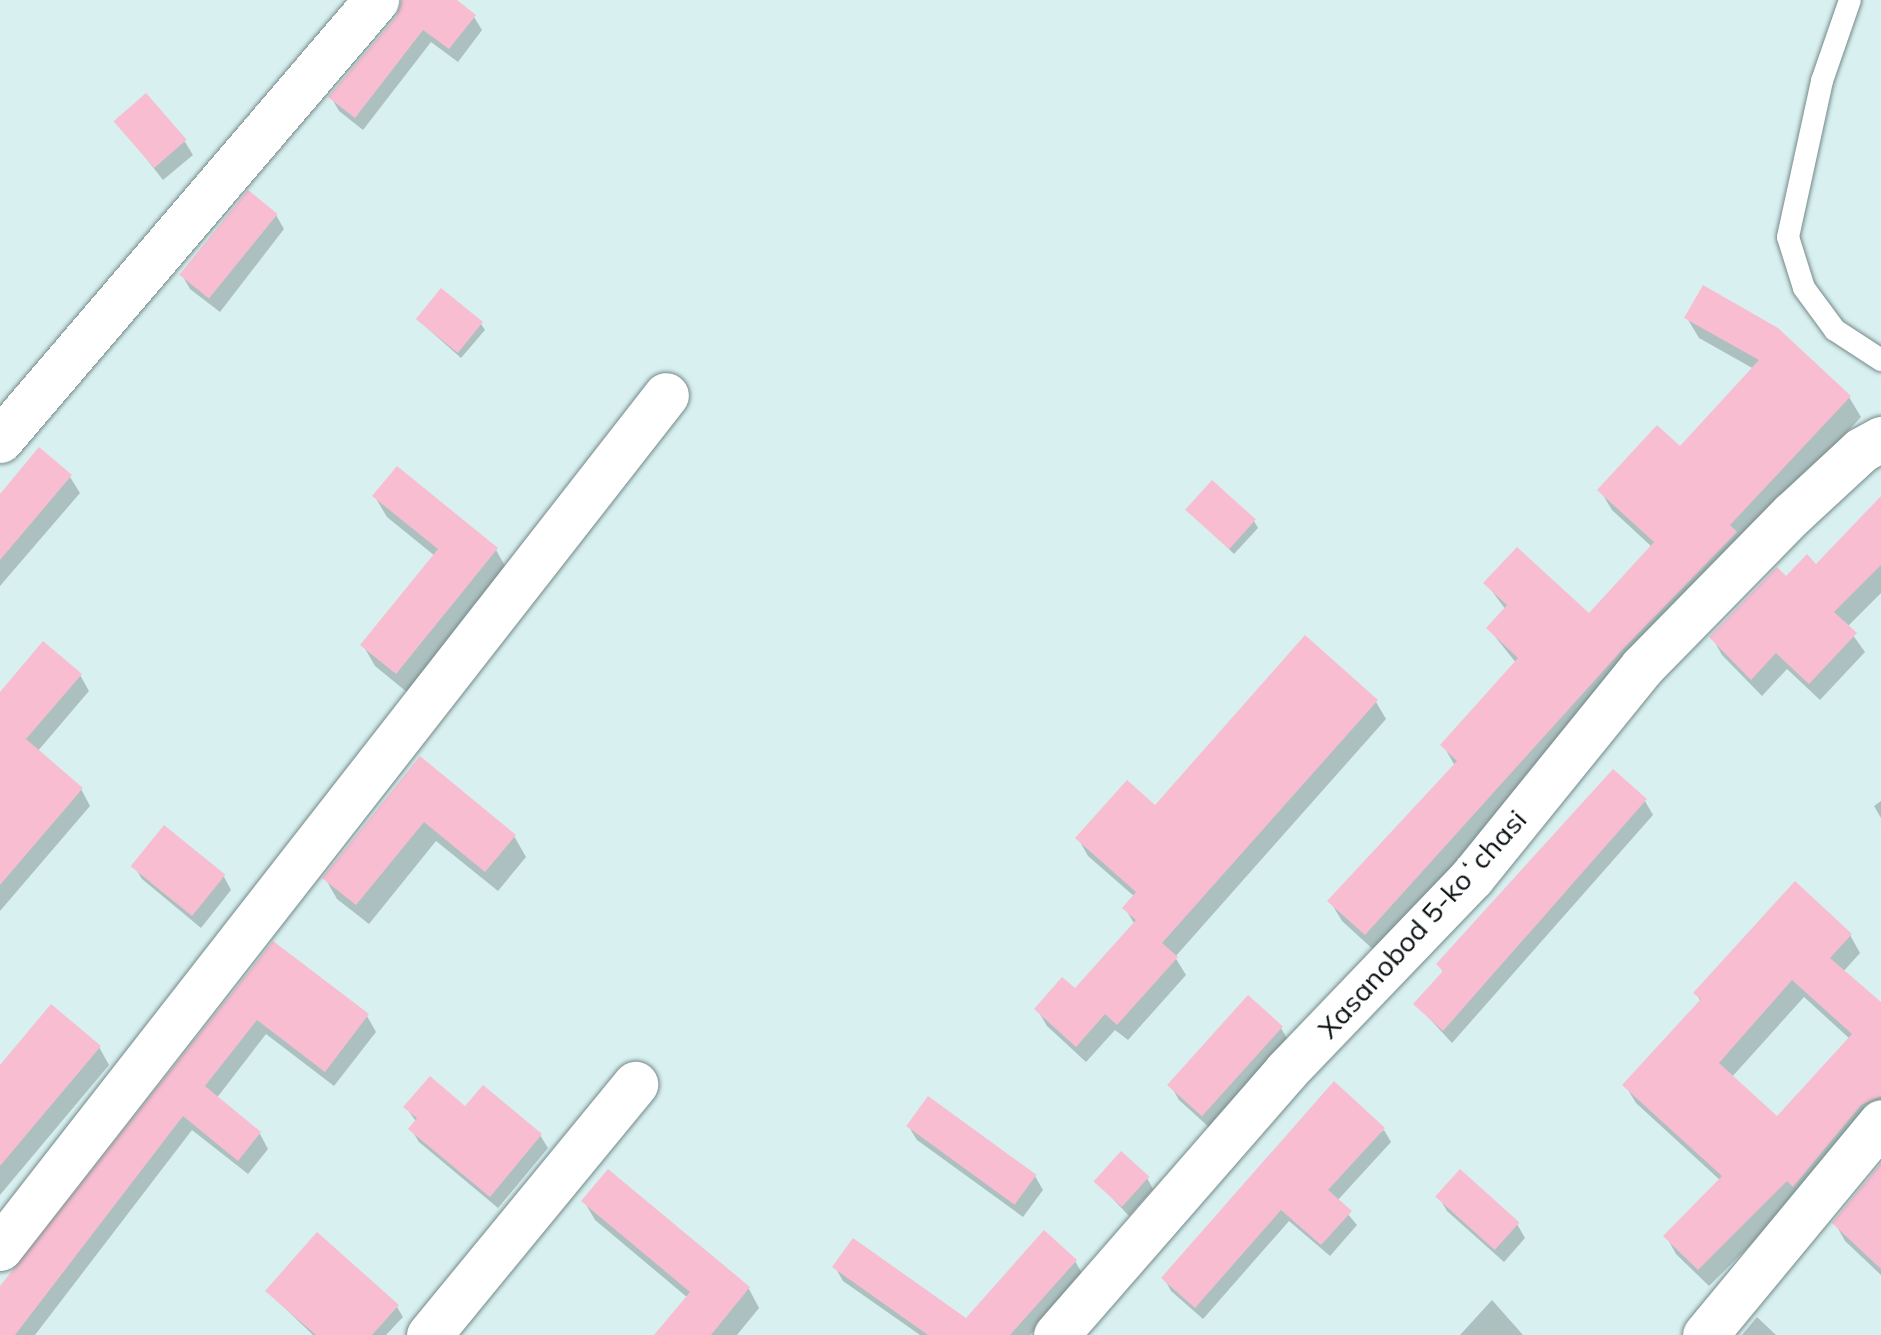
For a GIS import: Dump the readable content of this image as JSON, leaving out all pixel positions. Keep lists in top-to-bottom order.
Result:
{
  "streets": {
    "street": ["Xasanobod 5-koʻchasi"]
  }
}
